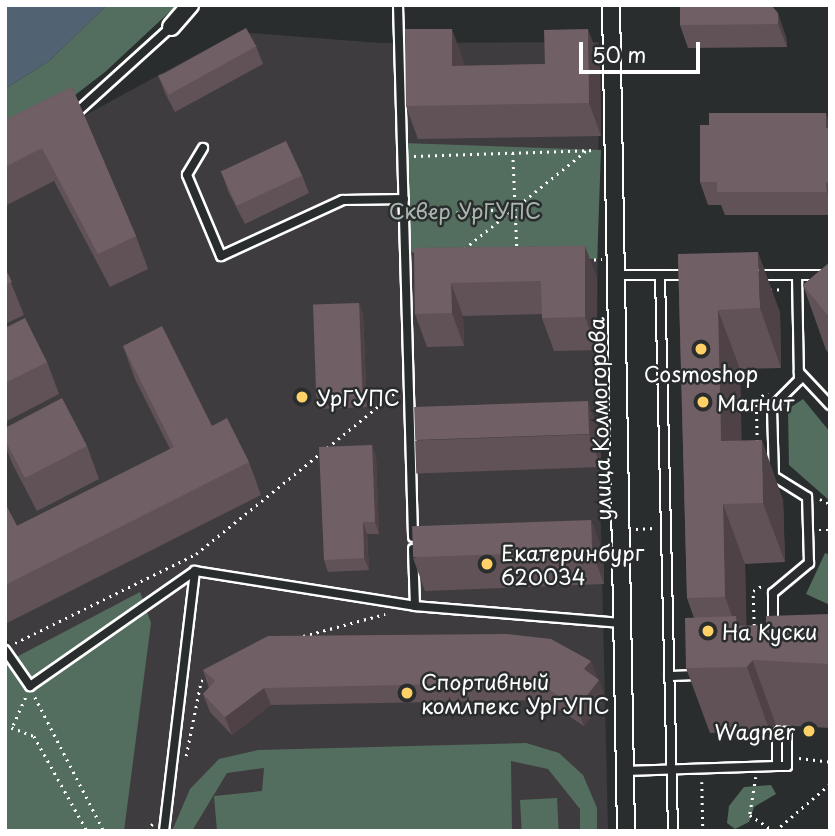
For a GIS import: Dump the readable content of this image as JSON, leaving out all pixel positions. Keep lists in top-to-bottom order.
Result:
{
  "streets": {
    "street": ["улица Колмогорова"]
  },
  "parks": ["Сквер УрГУПС"],
  "places": [
    "Cosmoshop",
    "УрГУПС",
    "Магнит",
    "Екатеринбург 620034",
    "На Куски",
    "Спортивный комлпекс УрГУПС",
    "Wagner"
  ],
  "scale_bar": "50 m"
}
